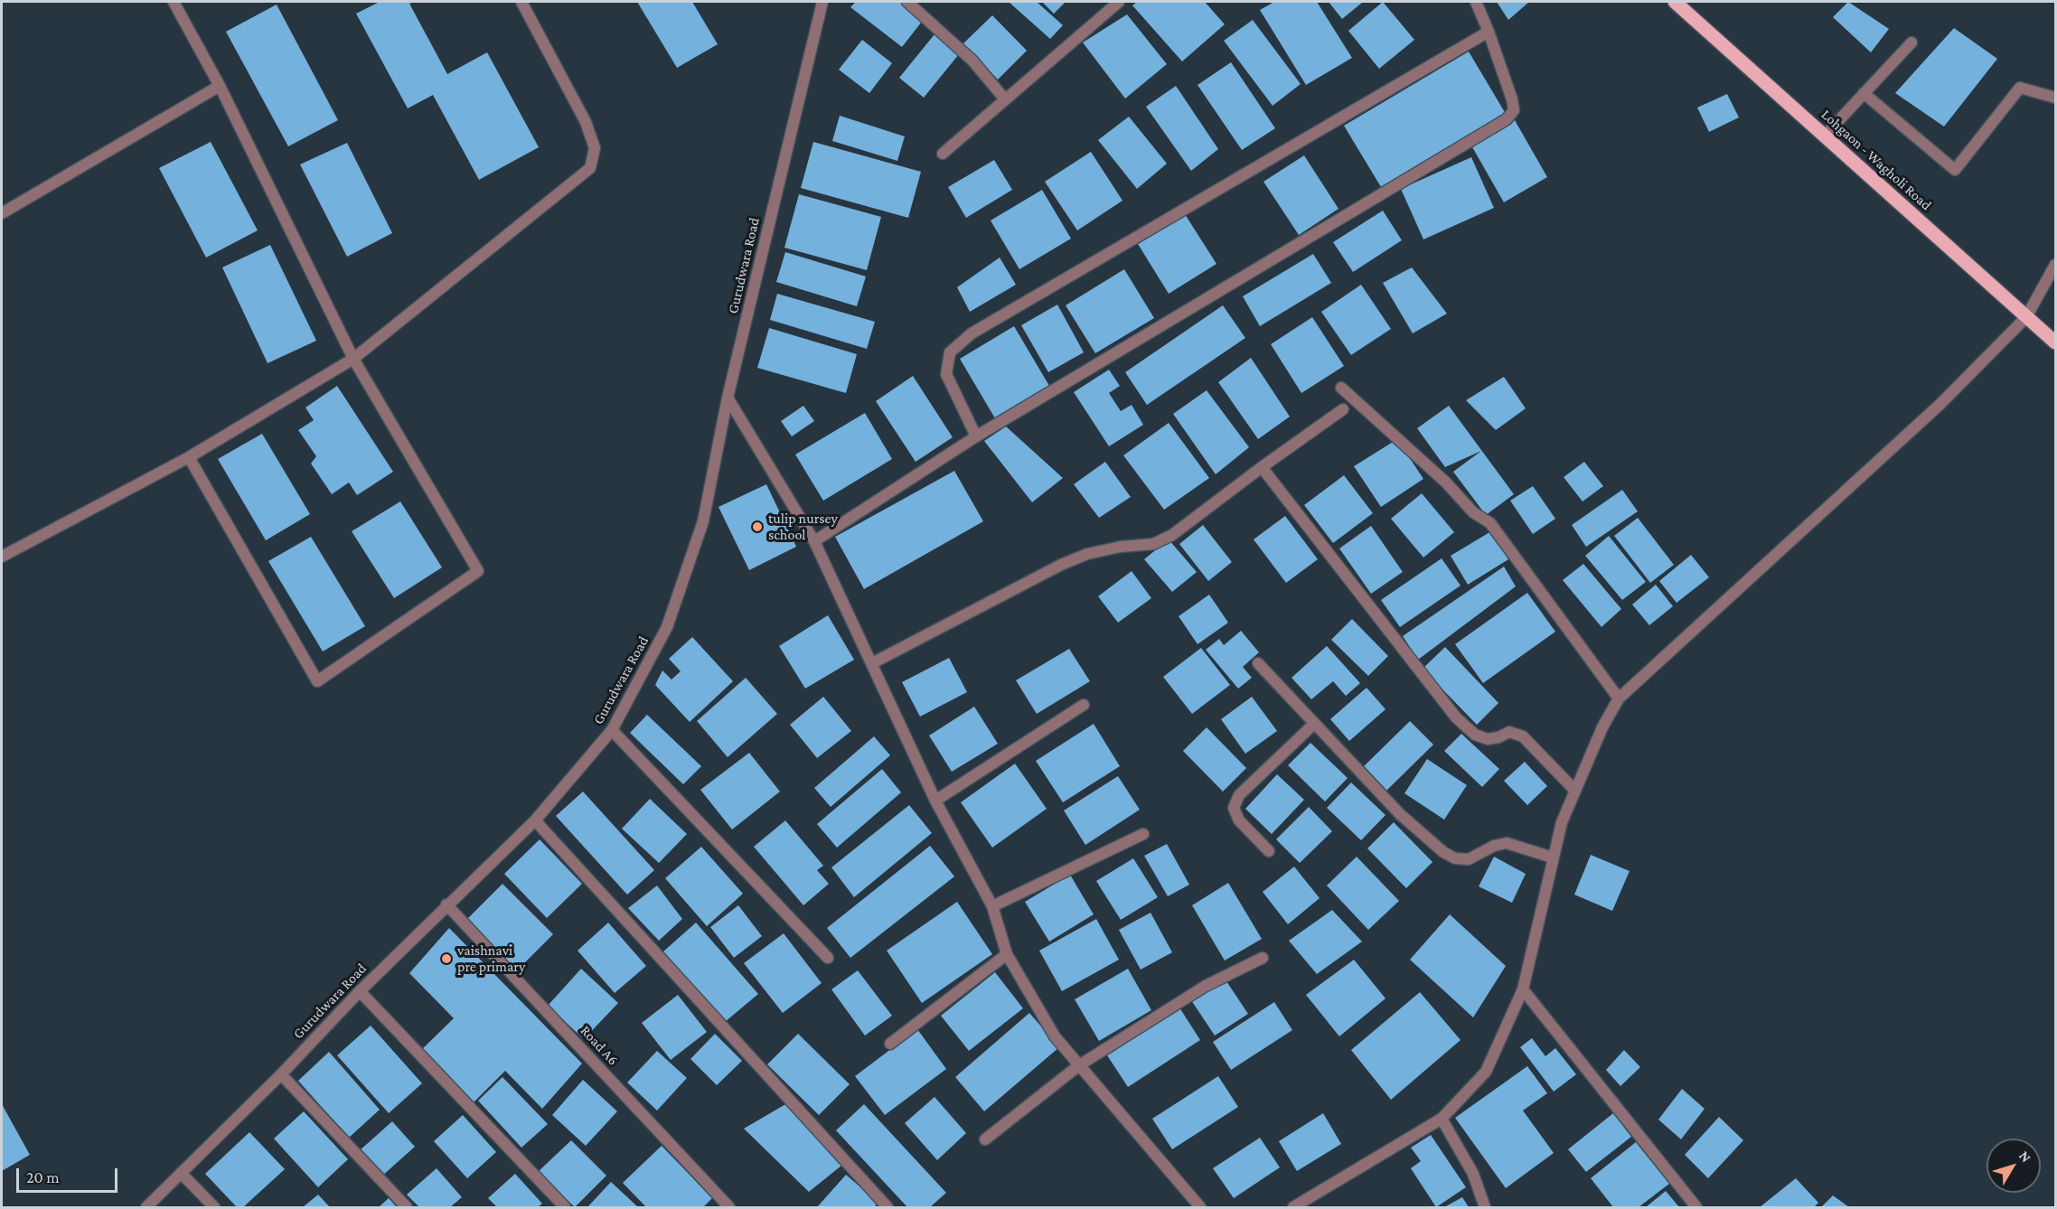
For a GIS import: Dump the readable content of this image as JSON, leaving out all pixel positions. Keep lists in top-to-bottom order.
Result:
{
  "streets": {
    "main road": ["Lohgaon - Wagholi Road"],
    "street": ["Gurudwara Road", "Road A6"]
  },
  "crossings": [
    ["Gurudwara Road", "Road A6"]
  ],
  "places": ["tulip nursey school", "vaishnavi pre primary"],
  "scale_bar": "20 m",
  "north": "top right"
}
